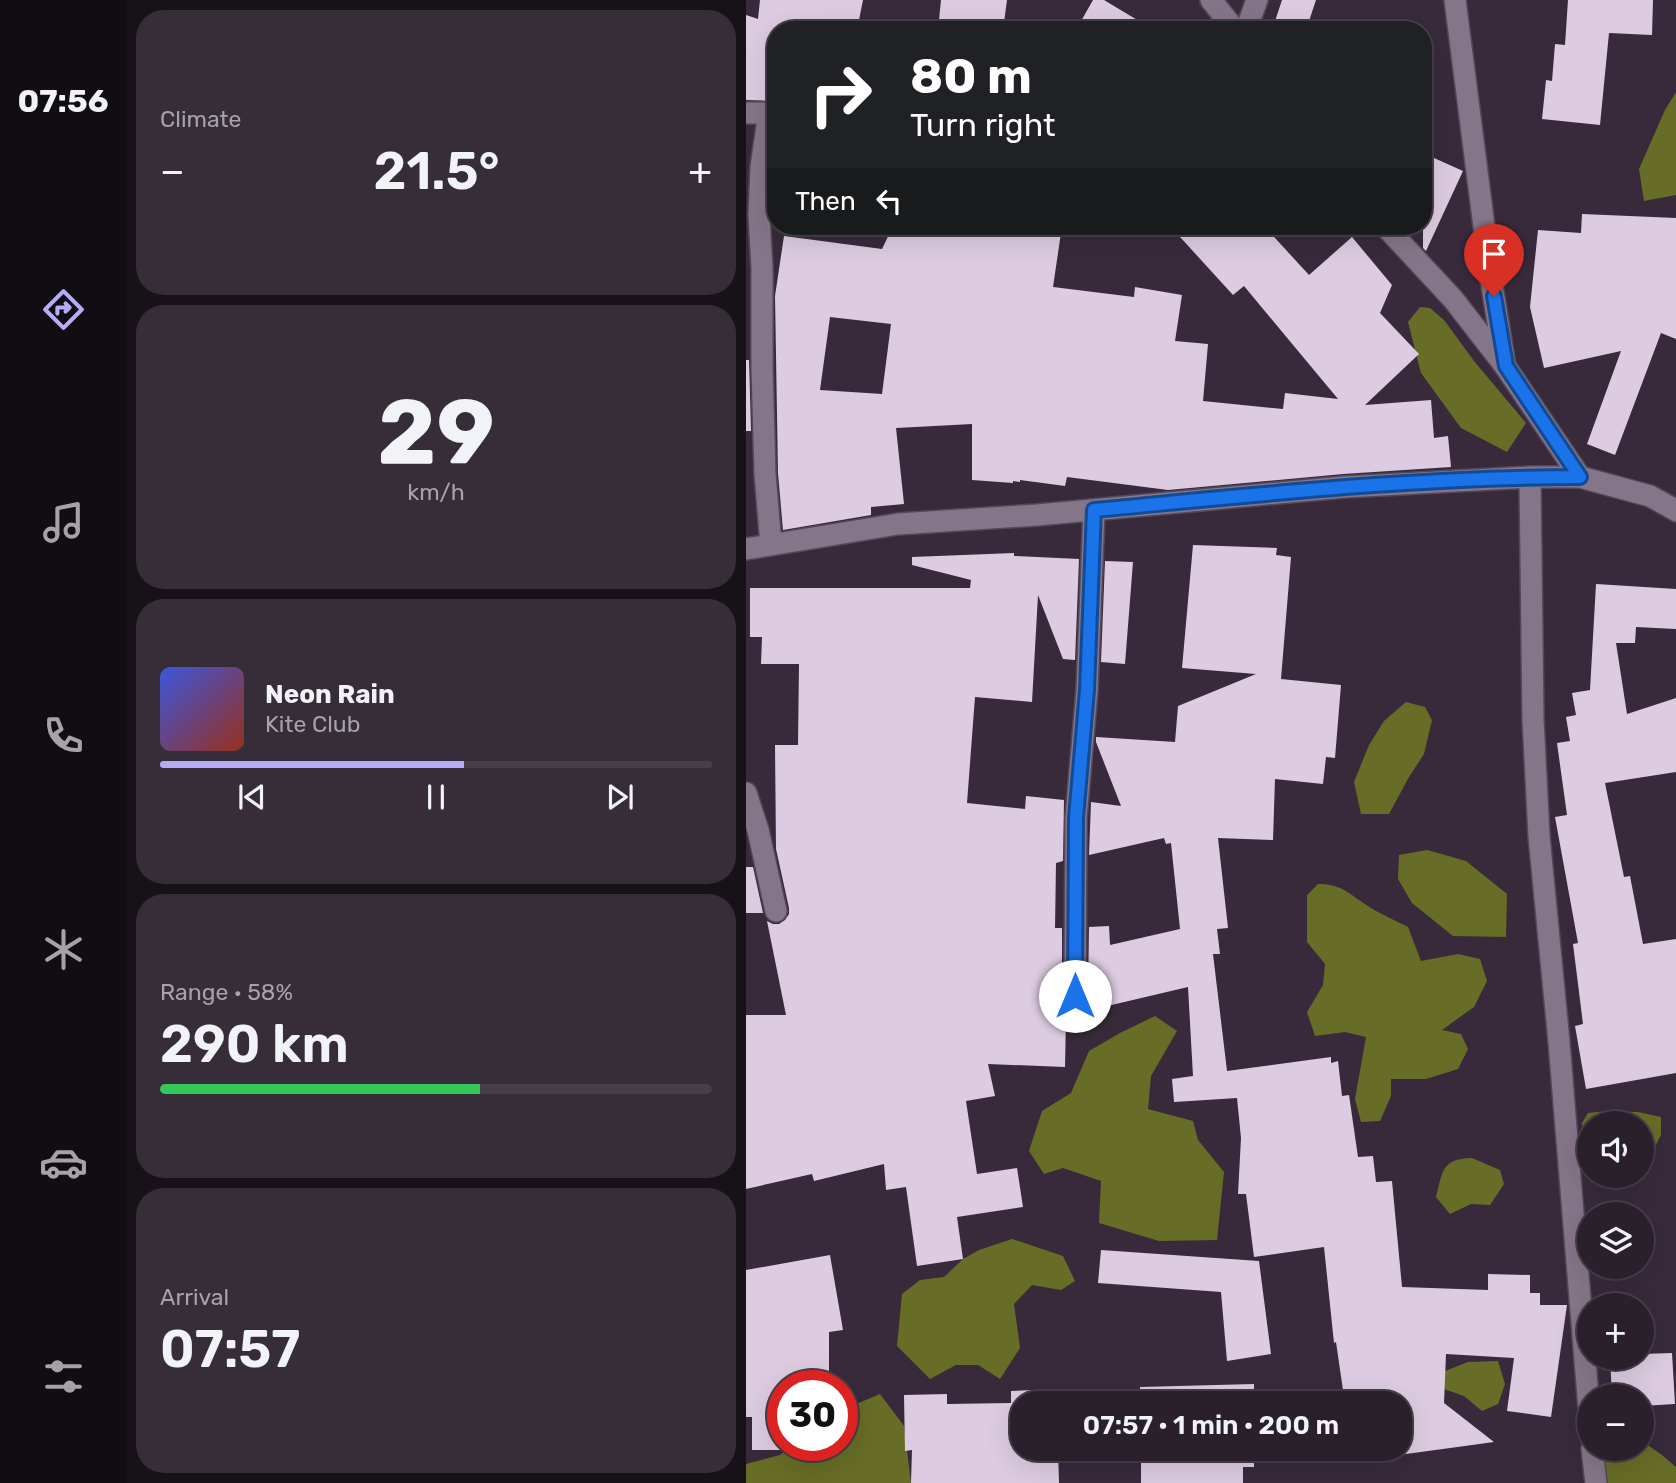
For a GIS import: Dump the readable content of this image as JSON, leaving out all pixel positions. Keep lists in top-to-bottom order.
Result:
{
  "page": {
    "tabs": "07:56",
    "tile": [
      "Climate",
      ["29", "km/h"],
      ["Range · 58%", "290 km"],
      ["Arrival", "07:57"]
    ],
    "turn": ["80 m", "Turn right"],
    "heat": ["−", "21.5°", "+"],
    "then": "Then",
    "song": ["Neon Rain", "Kite Club"],
    "map_buttons": ["+", "−"],
    "limit": "30",
    "trip": "07:57 · 1 min · 200 m"
  }
}
